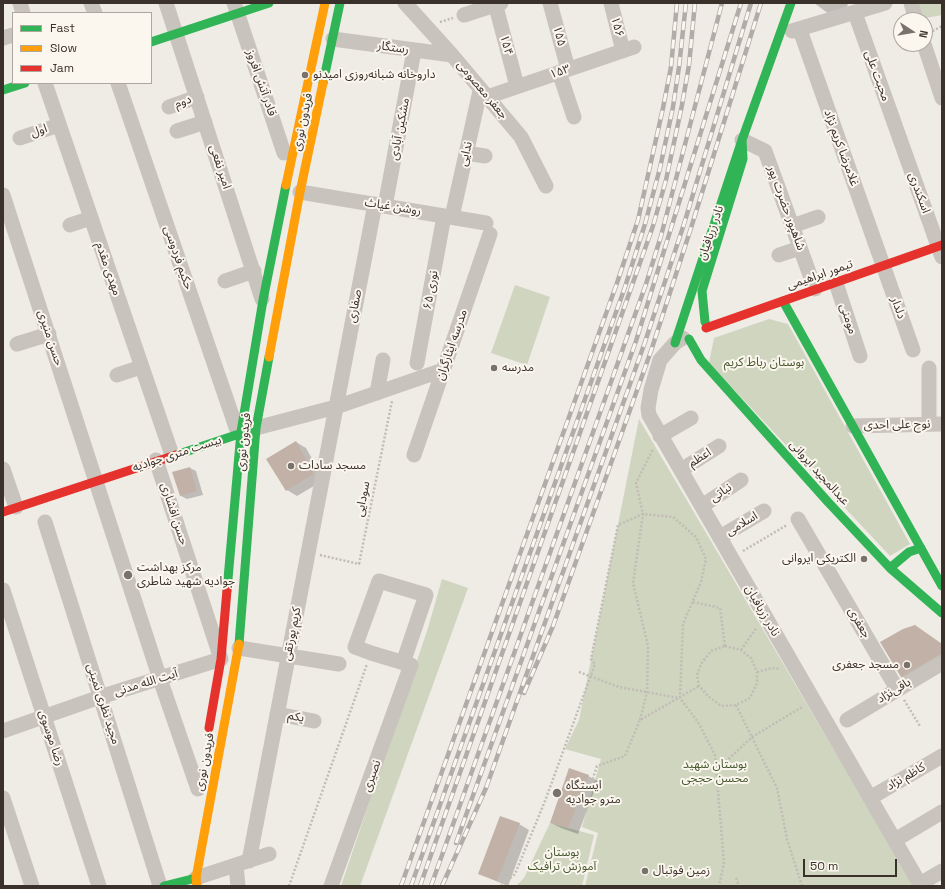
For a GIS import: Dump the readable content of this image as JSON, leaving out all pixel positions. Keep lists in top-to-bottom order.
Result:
{
  "streets": {
    "main road": [
      "فریدون نوری",
      "نادر زربافیان",
      "تیمور ابراهیمی",
      "بیست متری جوادیه",
      "عبدالمجید ایروانی"
    ],
    "street": [
      "۱۵۶",
      "۱۵۵",
      "۱۵۴",
      "رستگار",
      "۱۵۳",
      "محبت علی",
      "قادر آتش افروز",
      "جعفر معصومی",
      "دوم",
      "مشکین آبادی",
      "اول",
      "غلامرضا کریم نژاد",
      "ندایی",
      "امیر نفعی",
      "اسکندری",
      "روشن غیاث",
      "شاهپور حضرت پور",
      "حکیم فردوسی",
      "مهدی مقدم",
      "نوری ۶۵",
      "صفاری",
      "دلدار",
      "مومنی",
      "حسن منیری",
      "مدرسه ایثارگران",
      "نوح علی احدی",
      "اعظم",
      "نباتی",
      "حسن افشاری",
      "اسلامی",
      "جعفری",
      "کریم پورتقی",
      "آیت‌ الله مدنی",
      "باقی‌نژاد",
      "مجید نظری نمینی",
      "یکم",
      "رضا موسوی",
      "نصیری",
      "کاظم نژاد"
    ],
    "path": ["سودایی"]
  },
  "crossings": [
    ["۱۵۶", "۱۵۳"],
    ["۱۵۵", "۱۵۳"],
    ["۱۵۴", "۱۵۳"],
    ["رستگار", "جعفر معصومی"],
    ["رستگار", "فریدون نوری"],
    ["رستگار", "مشکین آبادی"],
    ["۱۵۳", "جعفر معصومی"],
    ["۱۵۳", "ندایی"],
    ["محبت علی", "اسکندری"],
    ["جعفر معصومی", "ندایی"],
    ["دوم", "امیر نفعی"],
    ["فریدون نوری", "امیر نفعی"],
    ["فریدون نوری", "روشن غیاث"],
    ["فریدون نوری", "حکیم فردوسی"],
    ["فریدون نوری", "حسن منیری"],
    ["فریدون نوری", "بیست متری جوادیه"],
    ["فریدون نوری", "حسن افشاری"],
    ["فریدون نوری", "آیت‌ الله مدنی"],
    ["مشکین آبادی", "روشن غیاث"],
    ["مشکین آبادی", "صفاری"],
    ["اول", "مهدی مقدم"],
    ["غلامرضا کریم نژاد", "تیمور ابراهیمی"],
    ["غلامرضا کریم نژاد", "دلدار"],
    ["ندایی", "روشن غیاث"],
    ["ندایی", "نوری ۶۵"],
    ["اسکندری", "تیمور ابراهیمی"],
    ["روشن غیاث", "نوری ۶۵"],
    ["روشن غیاث", "صفاری"],
    ["روشن غیاث", "مدرسه ایثارگران"],
    ["شاهپور حضرت پور", "نادر زربافیان"],
    ["شاهپور حضرت پور", "تیمور ابراهیمی"],
    ["نادر زربافیان", "تیمور ابراهیمی"],
    ["نادر زربافیان", "اعظم"],
    ["نادر زربافیان", "عبدالمجید ایروانی"],
    ["نادر زربافیان", "نباتی"],
    ["نادر زربافیان", "اسلامی"],
    ["نادر زربافیان", "کاظم نژاد"],
    ["حکیم فردوسی", "بیست متری جوادیه"],
    ["مهدی مقدم", "بیست متری جوادیه"],
    ["تیمور ابراهیمی", "دلدار"],
    ["تیمور ابراهیمی", "مومنی"],
    ["صفاری", "بیست متری جوادیه"],
    ["صفاری", "کریم پورتقی"],
    ["حسن منیری", "بیست متری جوادیه"],
    ["حسن منیری", "آیت‌ الله مدنی"],
    ["مدرسه ایثارگران", "بیست متری جوادیه"],
    ["بیست متری جوادیه", "سودایی"],
    ["بیست متری جوادیه", "حسن افشاری"],
    ["بیست متری جوادیه", "کریم پورتقی"],
    ["سودایی", "کریم پورتقی"],
    ["حسن افشاری", "آیت‌ الله مدنی"],
    ["جعفری", "باقی‌نژاد"],
    ["کریم پورتقی", "یکم"],
    ["آیت‌ الله مدنی", "مجید نظری نمینی"],
    ["آیت‌ الله مدنی", "رضا موسوی"]
  ],
  "parks": ["بوستان رباط کریم", "بوستان شهید محسن حججی", "بوستان آموزش ترافیک"],
  "places": [
    "داروخانه شبانه‌روزی امیدنو",
    "مدرسه",
    "مسجد سادات",
    "الکتریکی ایروانی",
    "مرکز بهداشت جوادیه شهید شاطری",
    "مسجد جعفری",
    "ایستگاه مترو جوادیه",
    "زمین فوتبال"
  ],
  "legend": ["Fast", "Slow", "Jam"],
  "scale_bar": "50 m",
  "north": "right"
}
